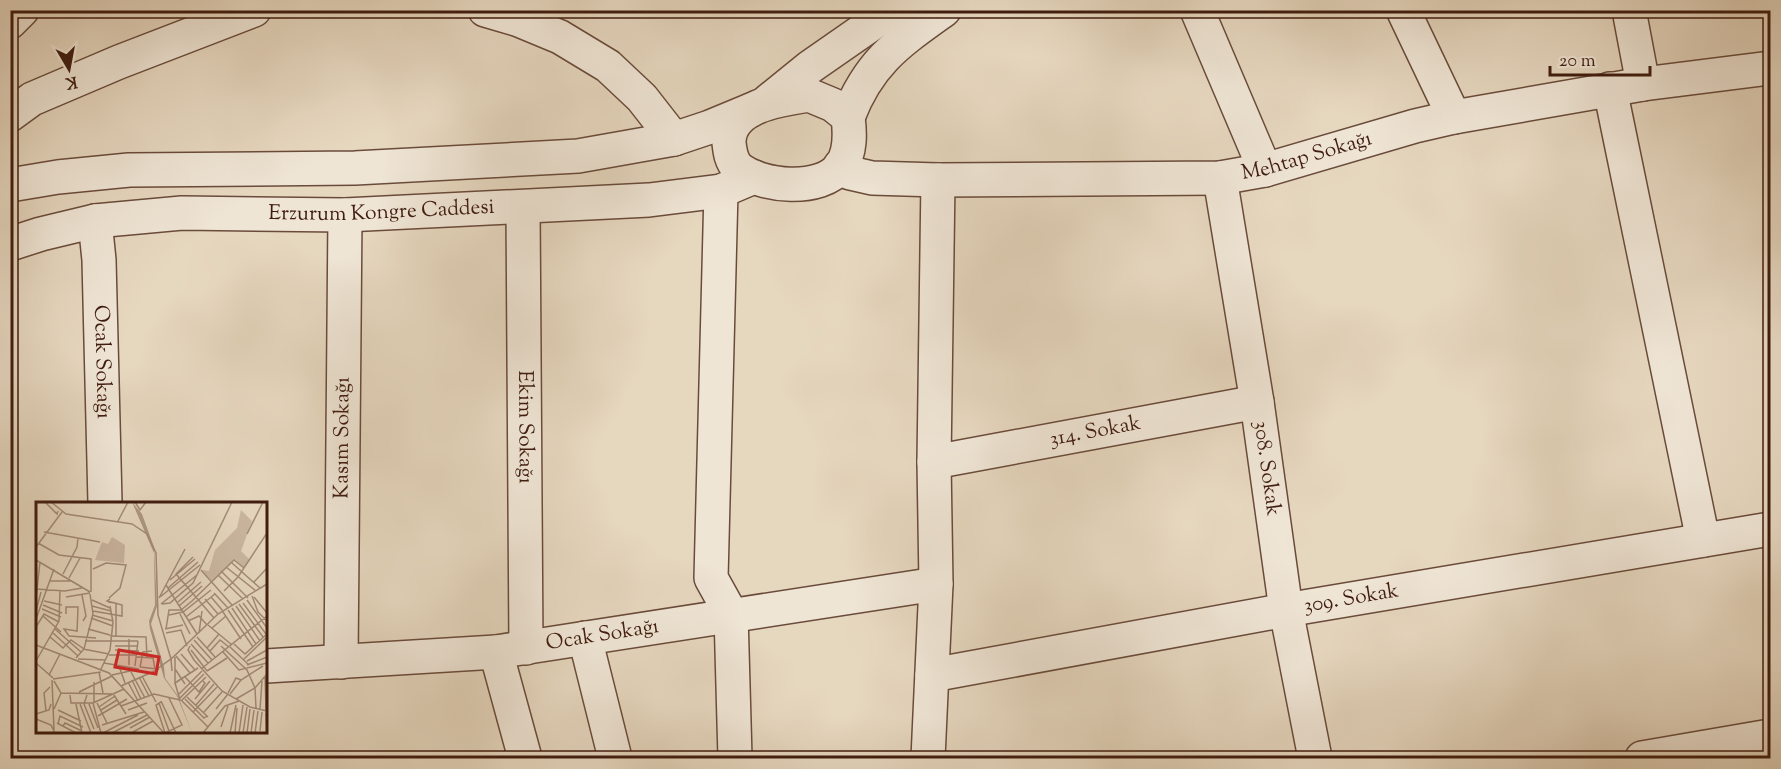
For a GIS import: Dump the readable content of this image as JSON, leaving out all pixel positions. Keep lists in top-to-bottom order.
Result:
{
  "streets": {
    "street": [
      "Mehtap Sokağı",
      "Erzurum Kongre Caddesi",
      "Ocak Sokağı",
      "Ekim Sokağı",
      "314. Sokak",
      "Kasım Sokağı",
      "308. Sokak",
      "309. Sokak"
    ]
  },
  "crossings": [
    ["Mehtap Sokağı", "Erzurum Kongre Caddesi"],
    ["Mehtap Sokağı", "308. Sokak"],
    ["Erzurum Kongre Caddesi", "Ocak Sokağı"],
    ["Erzurum Kongre Caddesi", "Ekim Sokağı"],
    ["Erzurum Kongre Caddesi", "Kasım Sokağı"],
    ["Ocak Sokağı", "Ekim Sokağı"],
    ["Ocak Sokağı", "Kasım Sokağı"],
    ["314. Sokak", "308. Sokak"],
    ["308. Sokak", "309. Sokak"]
  ],
  "scale_bar": "20 m",
  "north": "bottom"
}
